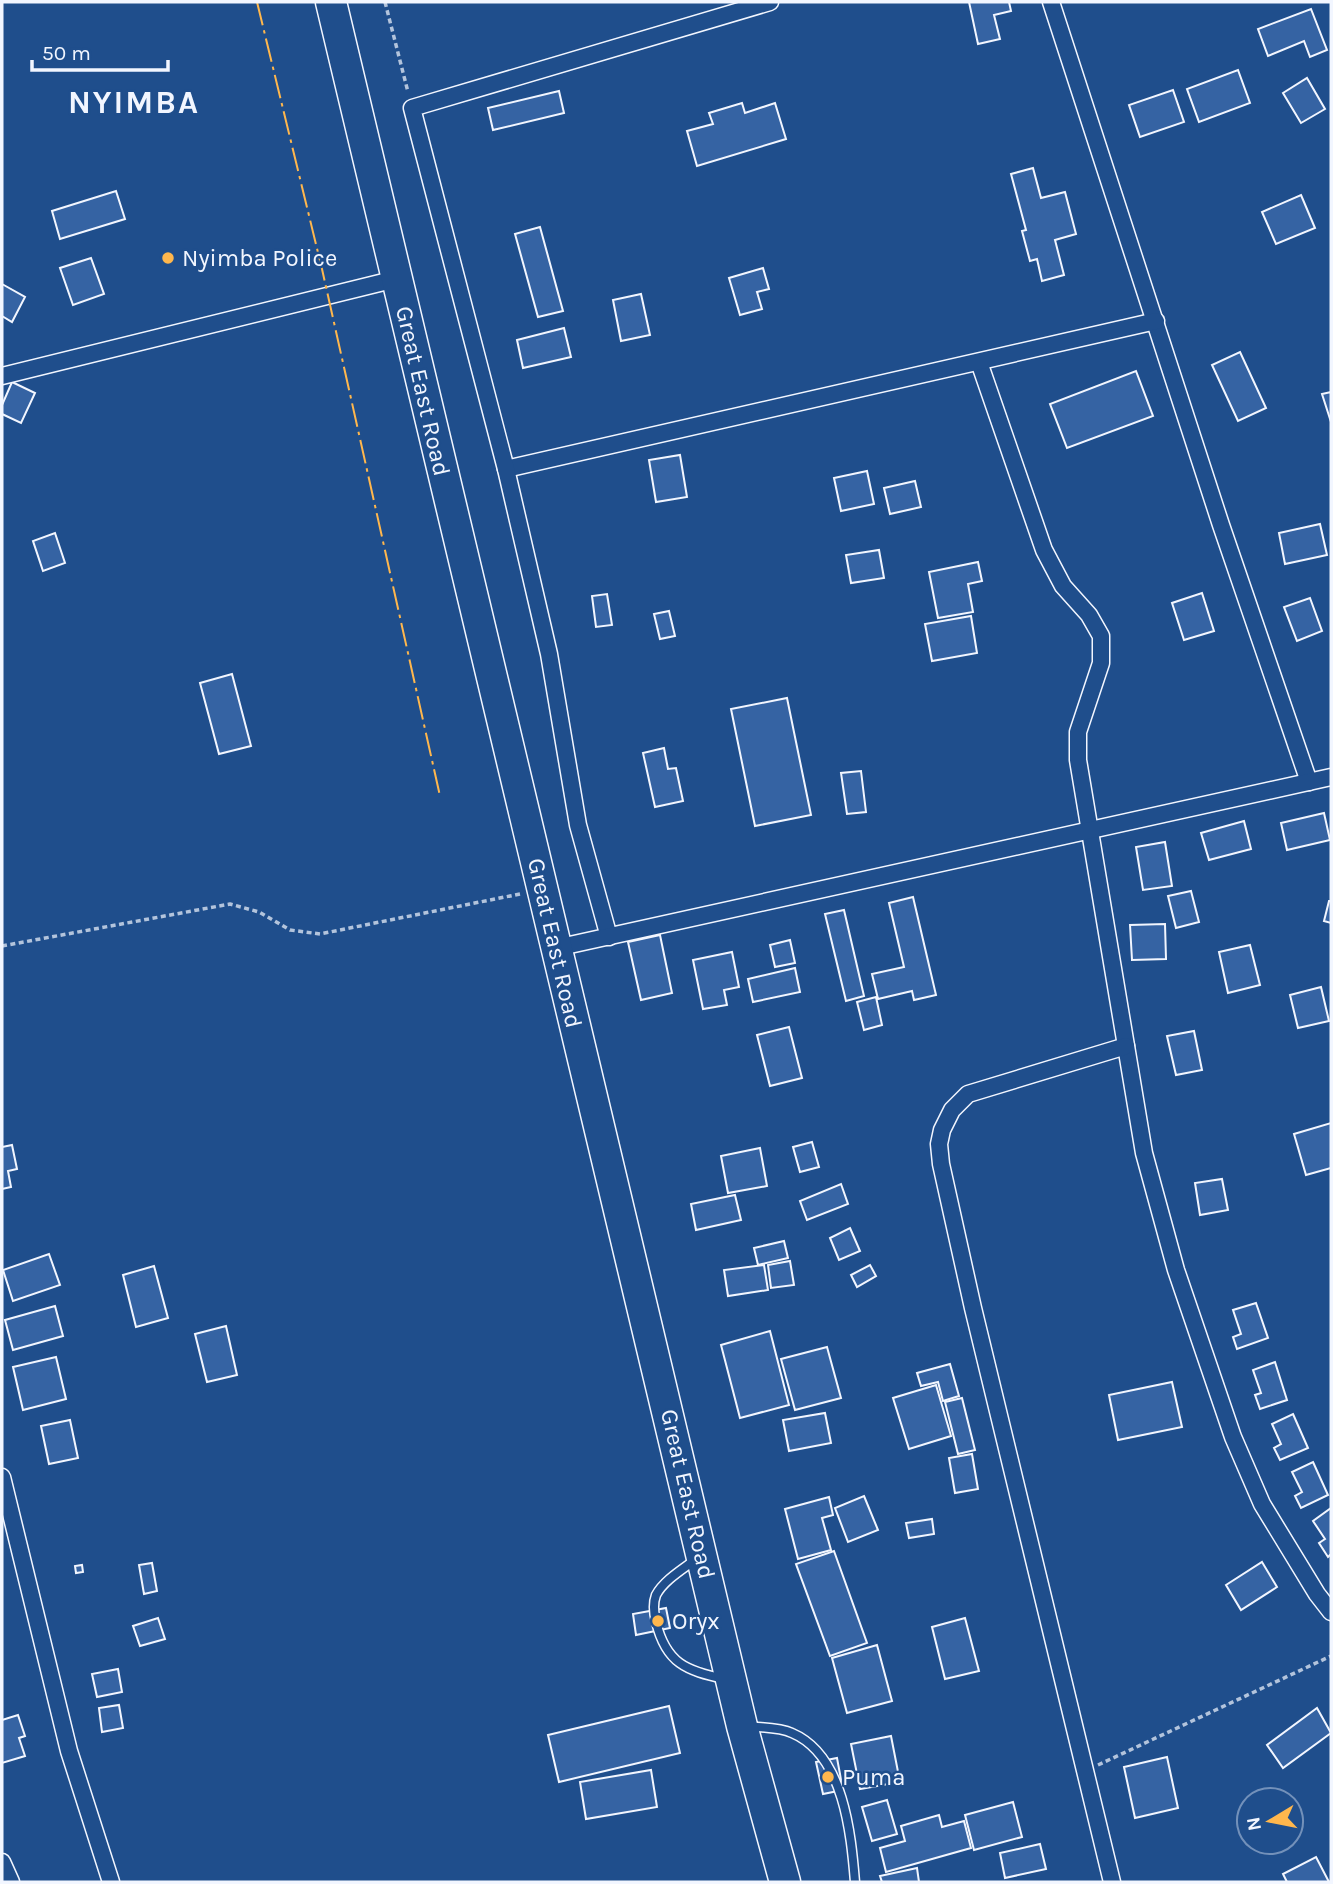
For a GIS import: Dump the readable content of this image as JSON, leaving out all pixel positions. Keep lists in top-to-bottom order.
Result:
{
  "streets": {
    "highway": ["Great East Road"]
  },
  "districts": ["NYIMBA"],
  "places": ["Nyimba Police", "Oryx", "Puma"],
  "scale_bar": "50 m",
  "north": "left"
}
